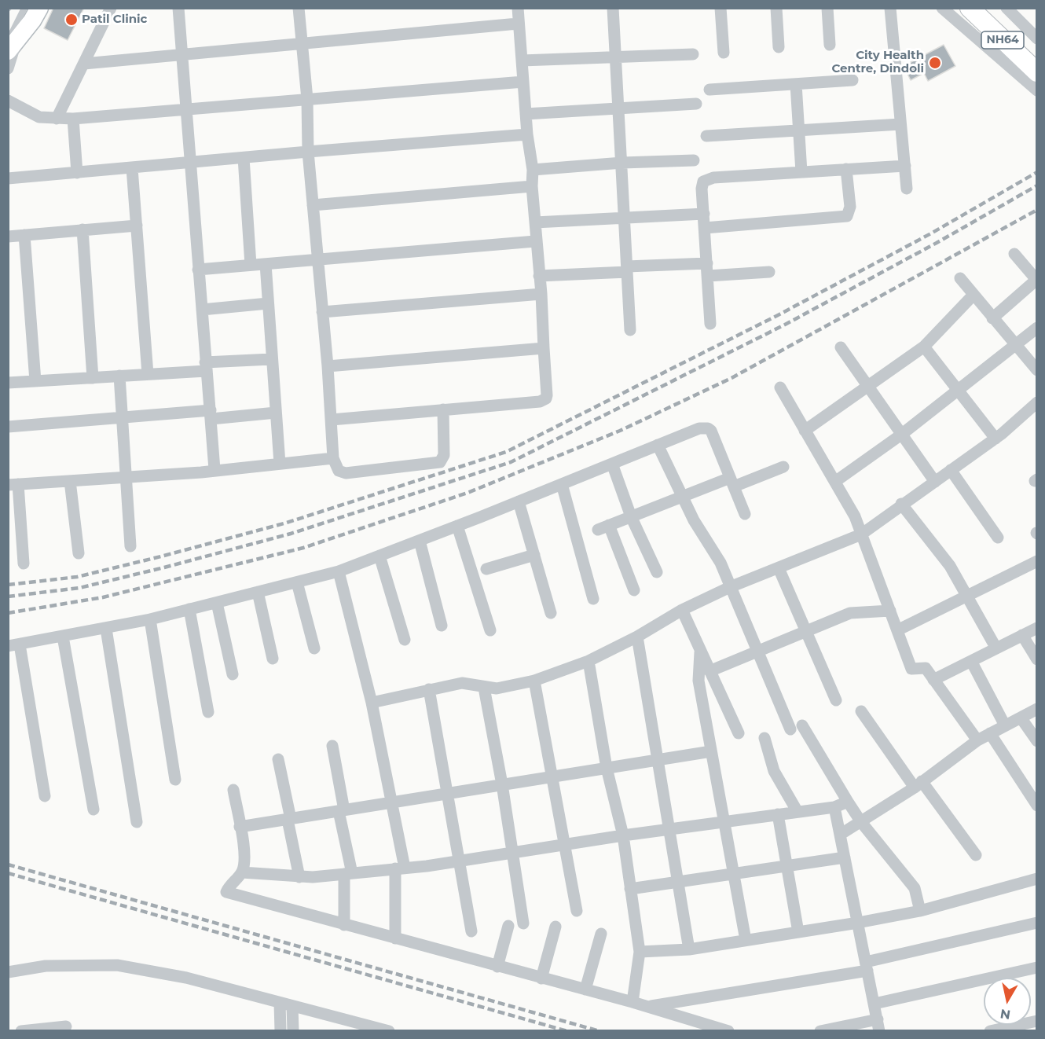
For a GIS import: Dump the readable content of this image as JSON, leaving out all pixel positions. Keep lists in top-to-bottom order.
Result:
{
  "streets": {
    "main road": ["NH64"]
  },
  "places": ["Patil Clinic", "City Health Centre, Dindoli"],
  "north": "bottom"
}
